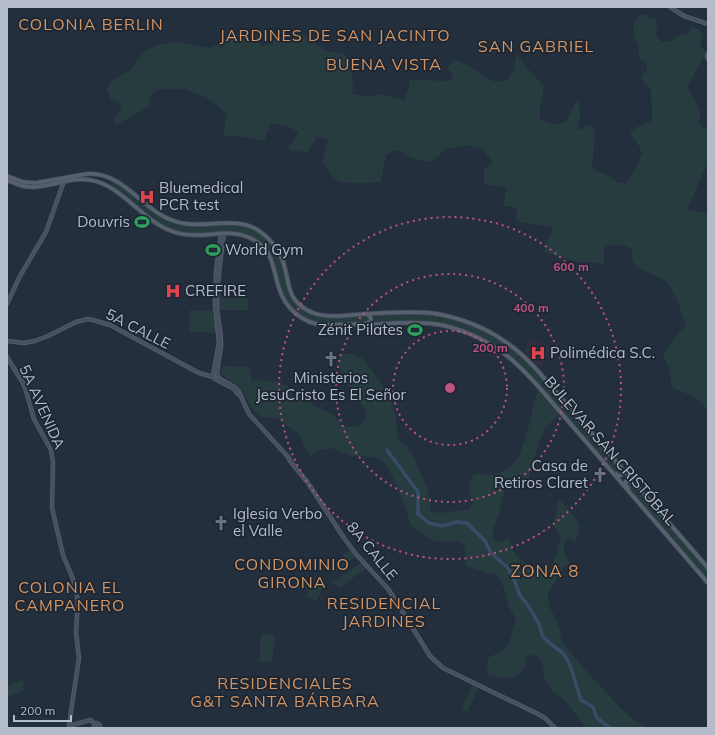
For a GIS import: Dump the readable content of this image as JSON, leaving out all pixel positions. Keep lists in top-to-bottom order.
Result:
{
  "streets": {
    "main road": ["BULEVAR SAN CRISTÓBAL"],
    "street": ["5A CALLE", "5A AVENIDA", "8A CALLE"]
  },
  "crossings": [
    ["5A CALLE", "8A CALLE"]
  ],
  "districts": [
    "COLONIA BERLIN",
    "JARDINES DE SAN JACINTO",
    "SAN GABRIEL",
    "BUENA VISTA",
    "CONDOMINIO GIRONA",
    "ZONA 8",
    "COLONIA EL CAMPANERO",
    "RESIDENCIAL JARDINES",
    "RESIDENCIALES G&T SANTA BÁRBARA"
  ],
  "places": {
    "hospital": ["Bluemedical PCR test", "CREFIRE", "Polimédica S.C."],
    "sports": ["Douvris", "World Gym", "Zénit Pilates"],
    "church": ["Ministerios JesuCristo Es El Señor", "Casa de Retiros Claret", "Iglesia Verbo el Valle"]
  },
  "scale_bar": "200 m",
  "rings": ["600 m", "400 m", "200 m"]
}
